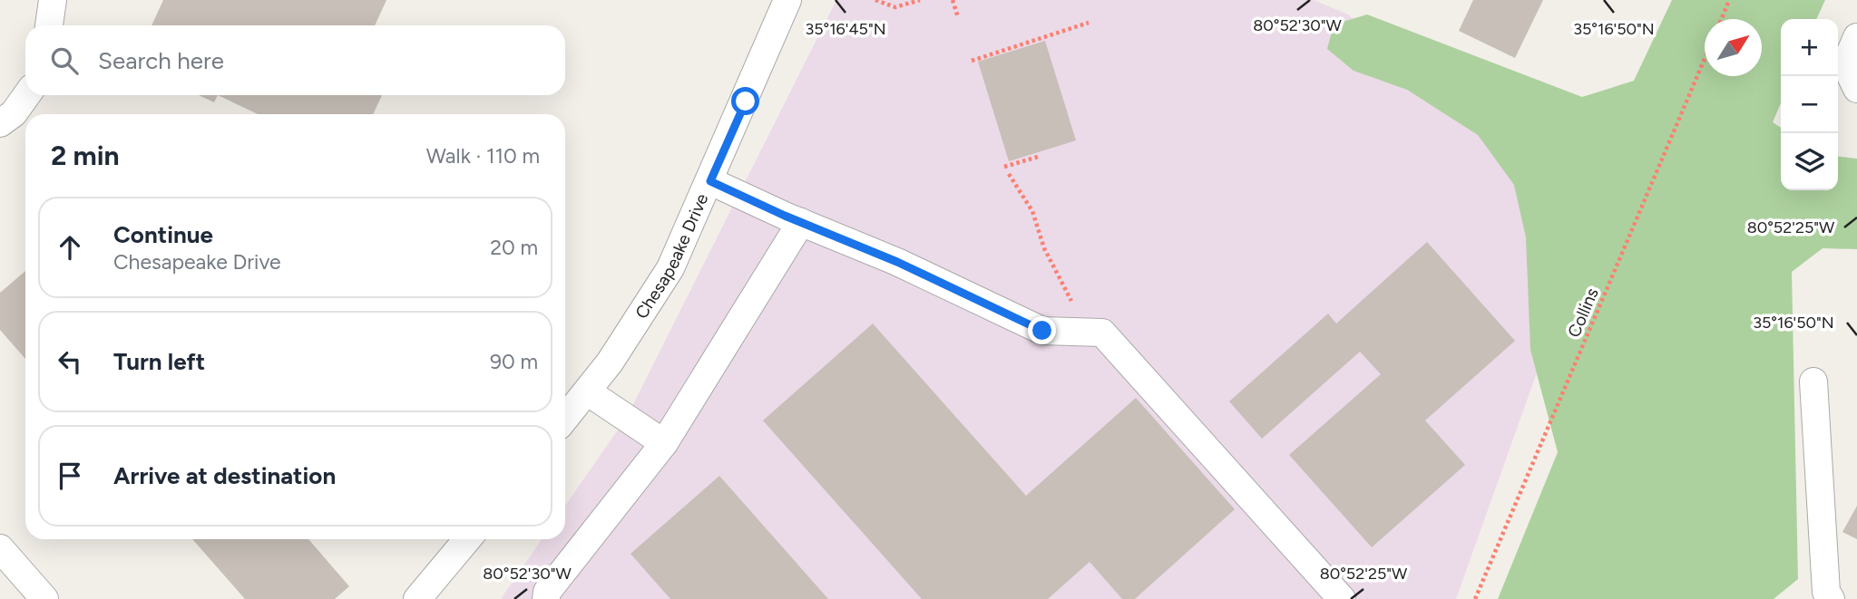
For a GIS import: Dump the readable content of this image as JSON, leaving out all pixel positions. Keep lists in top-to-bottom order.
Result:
{
  "streets": {
    "street": ["Chesapeake Drive"],
    "path": ["Collins"]
  },
  "north": "top right",
  "page": {
    "map_buttons": ["+", "−"],
    "search": "Search here",
    "heading": ["2 min", "Walk · 110 m"],
    "list": [
      ["Continue", "Chesapeake Drive", "20 m"],
      ["Turn left", "90 m"],
      "Arrive at destination"
    ]
  },
  "coordinates": [
    "80°52'30\"W",
    "35°16'45\"N",
    "35°16'50\"N",
    "80°52'25\"W"
  ]
}
